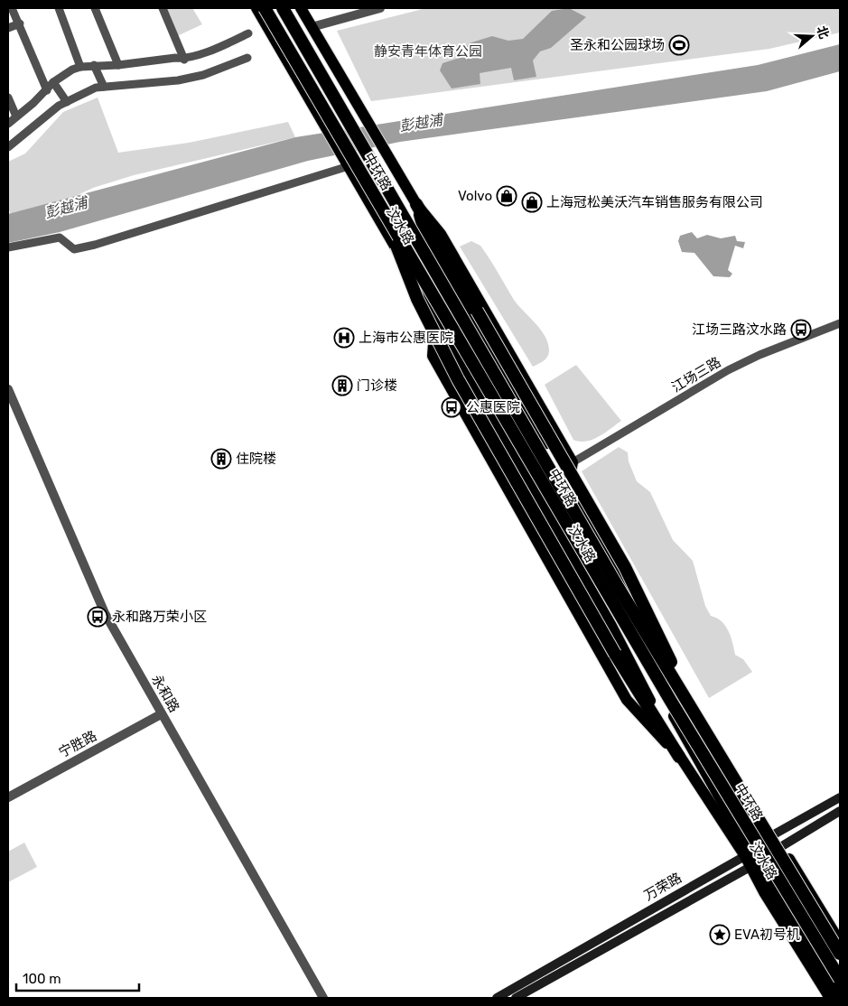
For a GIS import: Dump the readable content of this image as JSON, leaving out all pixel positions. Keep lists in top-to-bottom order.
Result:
{
  "streets": {
    "highway": ["中环路"],
    "main road": ["汶水路", "万荣路"],
    "street": ["江场三路", "永和路", "宁胜路"]
  },
  "crossings": [
    ["中环路", "汶水路"],
    ["汶水路", "江场三路"],
    ["汶水路", "万荣路"],
    ["永和路", "宁胜路"]
  ],
  "water": ["彭越浦"],
  "parks": ["静安青年体育公园"],
  "places": {
    "sports": ["圣永和公园球场"],
    "shop": ["Volvo", "上海冠松美沃汽车销售服务有限公司"],
    "bus stop": ["江场三路汶水路", "公惠医院", "永和路万荣小区"],
    "hospital": ["上海市公惠医院"],
    "building": ["门诊楼", "住院楼"],
    "place": ["EVA初号机"]
  },
  "scale_bar": "100 m",
  "north": "right"
}
